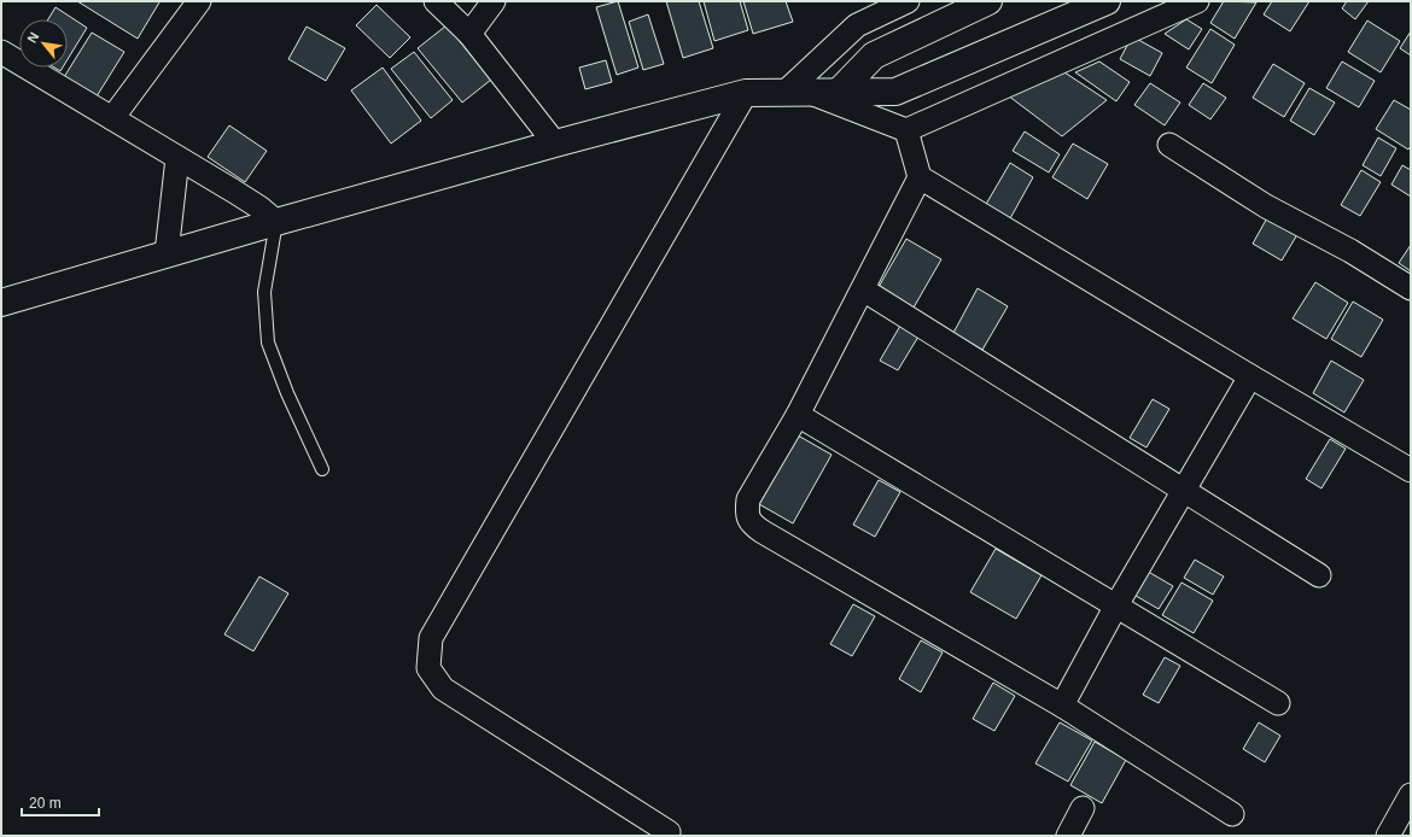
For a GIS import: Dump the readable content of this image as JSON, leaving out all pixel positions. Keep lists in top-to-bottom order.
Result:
{
  "scale_bar": "20 m",
  "north": "top left"
}
